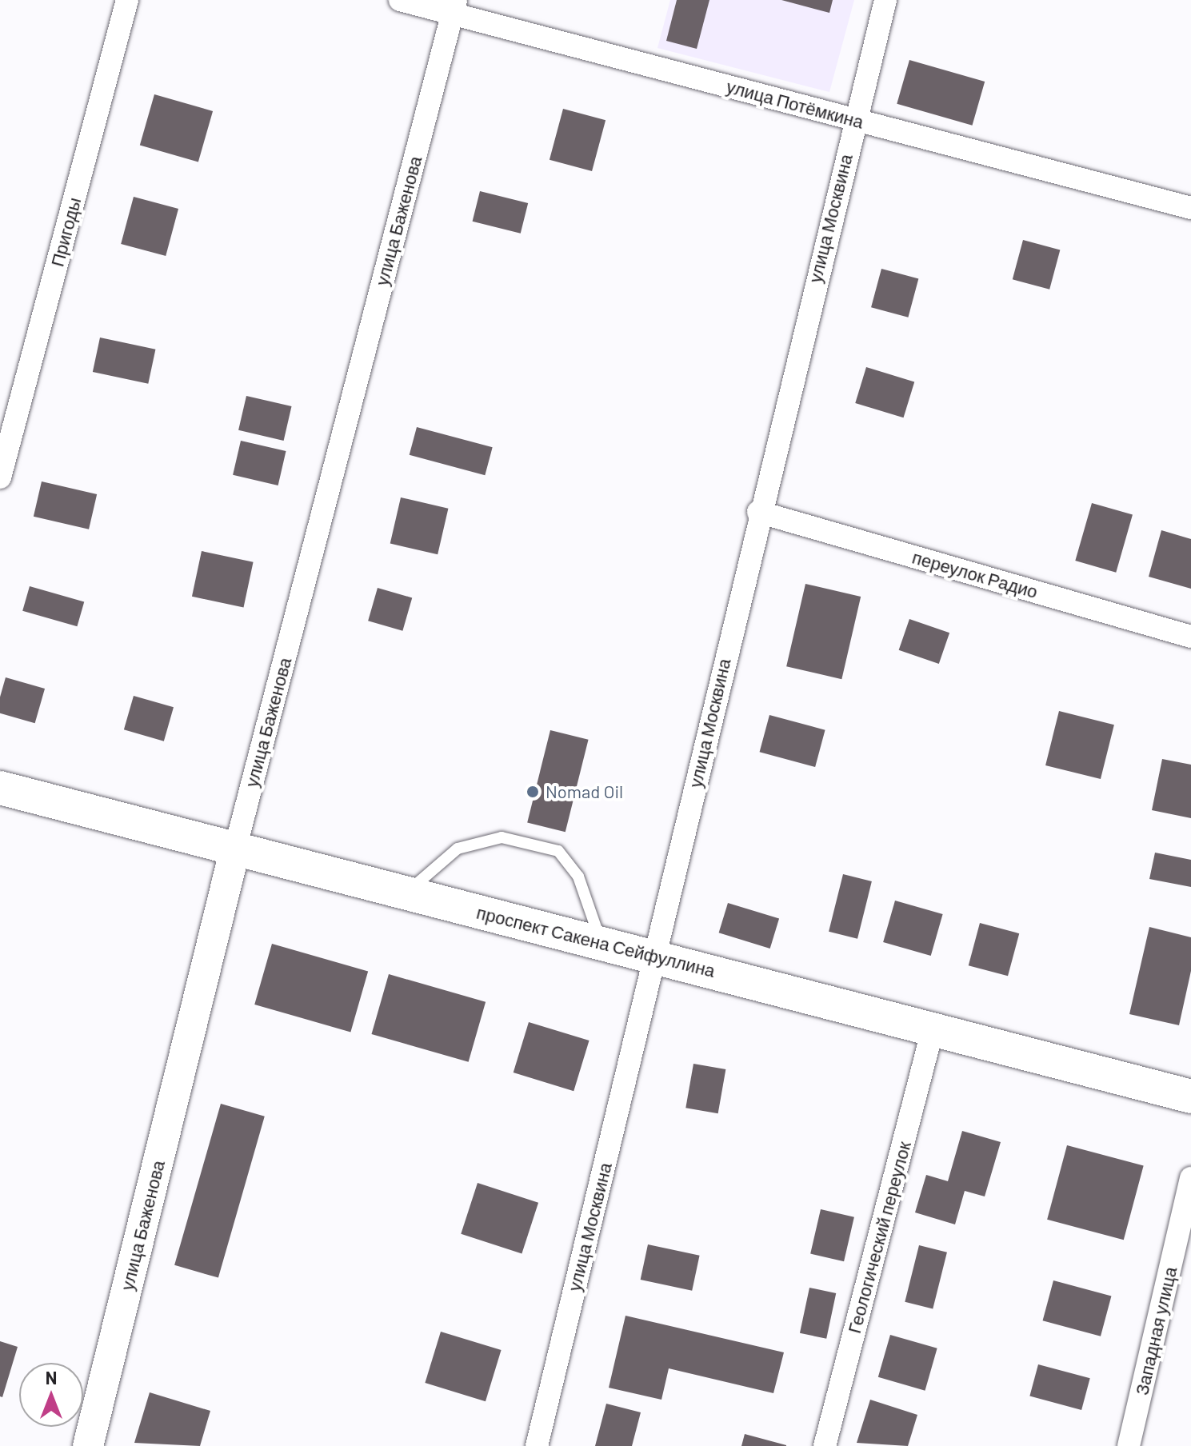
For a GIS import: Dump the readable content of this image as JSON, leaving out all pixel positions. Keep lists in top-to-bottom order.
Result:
{
  "streets": {
    "main road": ["проспект Сакена Сейфуллина"],
    "street": [
      "улица Потёмкина",
      "улица Москвина",
      "улица Баженова",
      "Пригоды",
      "переулок Радио",
      "Геологический переулок",
      "Западная улица"
    ]
  },
  "crossings": [
    ["улица Потёмкина", "улица Москвина"],
    ["улица Потёмкина", "улица Баженова"],
    ["улица Москвина", "переулок Радио"],
    ["улица Москвина", "проспект Сакена Сейфуллина"],
    ["улица Баженова", "проспект Сакена Сейфуллина"],
    ["проспект Сакена Сейфуллина", "Геологический переулок"]
  ],
  "places": ["Nomad Oil"],
  "north": "top"
}
